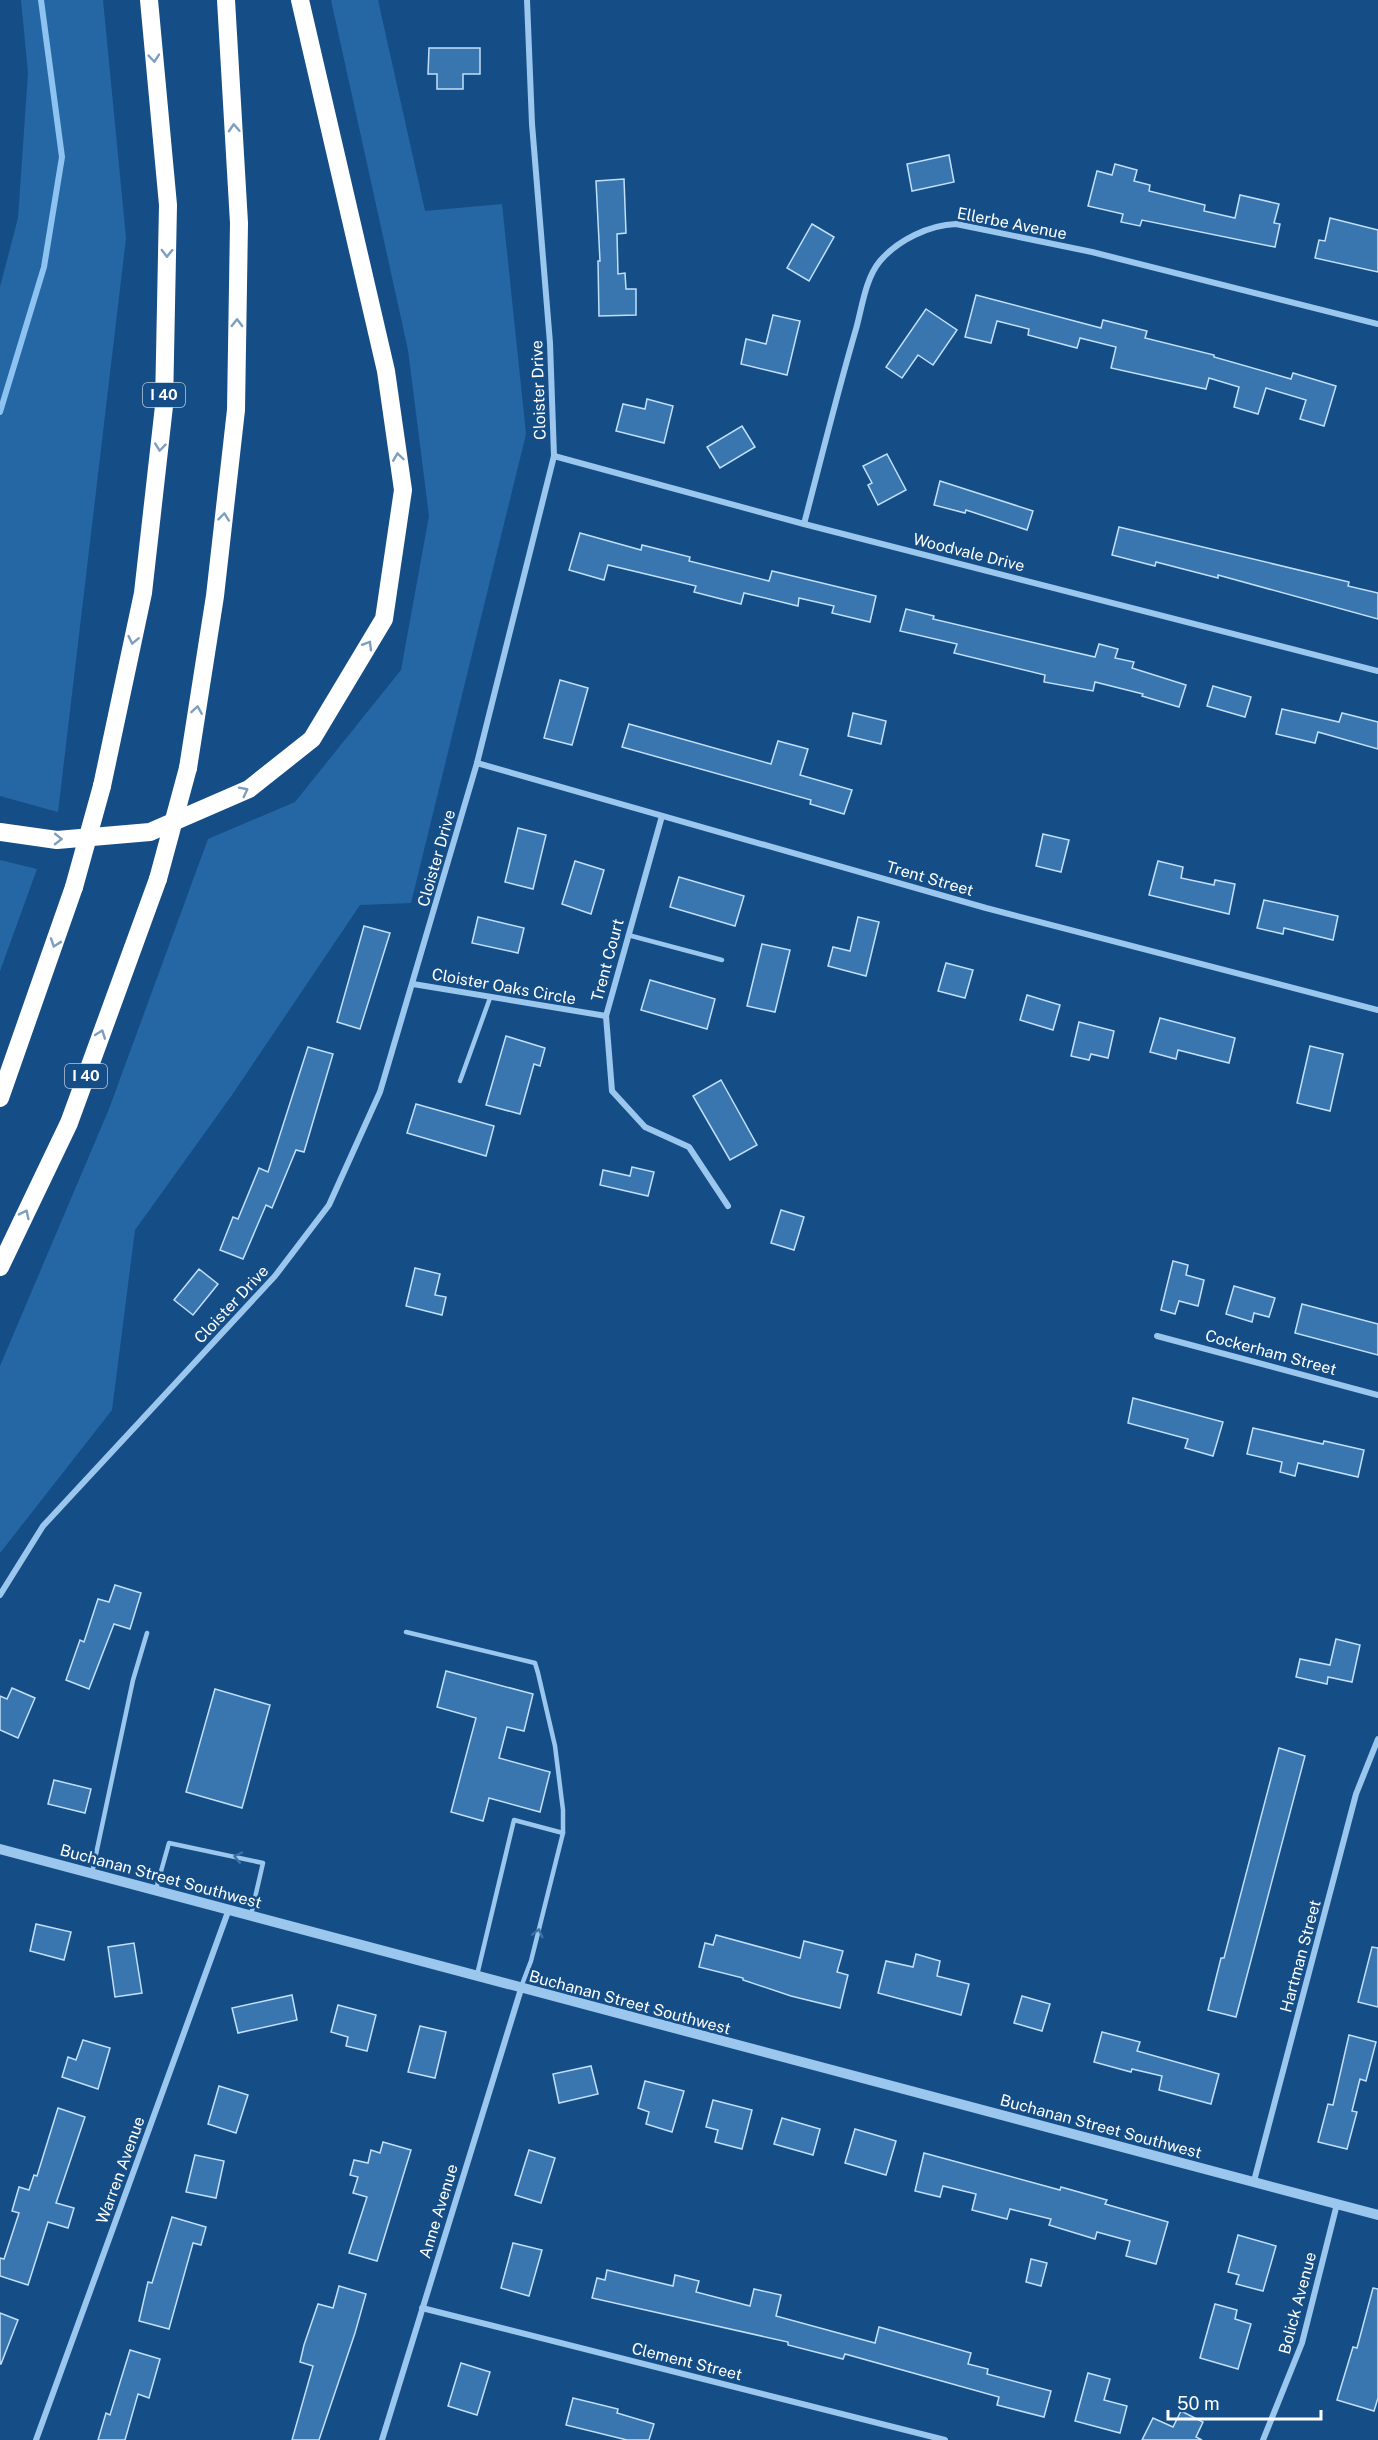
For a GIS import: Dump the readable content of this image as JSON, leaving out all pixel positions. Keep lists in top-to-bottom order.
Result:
{
  "streets": {
    "highway": ["I 40"],
    "street": [
      "Ellerbe Avenue",
      "Cloister Drive",
      "Woodvale Drive",
      "Trent Street",
      "Trent Court",
      "Cloister Oaks Circle",
      "Cockerham Street",
      "Buchanan Street Southwest",
      "Hartman Street",
      "Warren Avenue",
      "Anne Avenue",
      "Bolick Avenue",
      "Clement Street"
    ]
  },
  "crossings": [
    ["Ellerbe Avenue", "Woodvale Drive"],
    ["Cloister Drive", "Woodvale Drive"],
    ["Cloister Drive", "Trent Street"],
    ["Cloister Drive", "Cloister Oaks Circle"],
    ["Trent Street", "Trent Court"],
    ["Trent Court", "Cloister Oaks Circle"],
    ["Buchanan Street Southwest", "Hartman Street"],
    ["Buchanan Street Southwest", "Warren Avenue"],
    ["Buchanan Street Southwest", "Anne Avenue"],
    ["Buchanan Street Southwest", "Bolick Avenue"],
    ["Anne Avenue", "Clement Street"]
  ],
  "scale_bar": "50 m"
}
